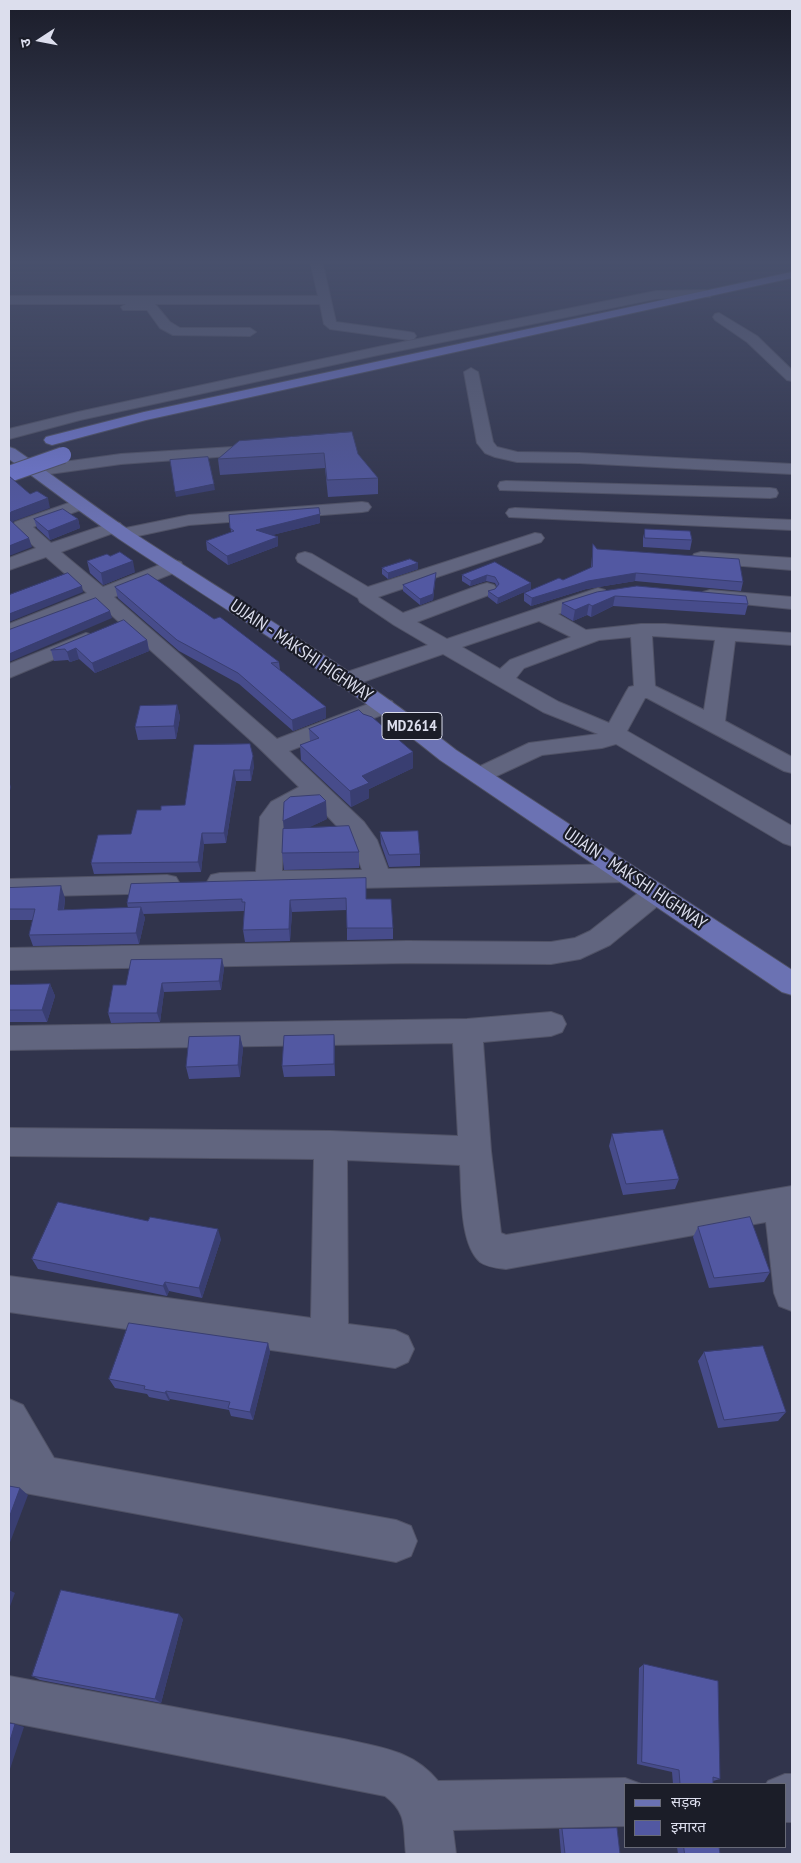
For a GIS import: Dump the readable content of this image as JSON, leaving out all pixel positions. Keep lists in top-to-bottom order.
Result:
{
  "streets": {
    "main road": ["UJJAIN - MAKSHI HIGHWAY", "MD2614"]
  },
  "legend": ["सड़क", "इमारत"],
  "north": "left"
}
